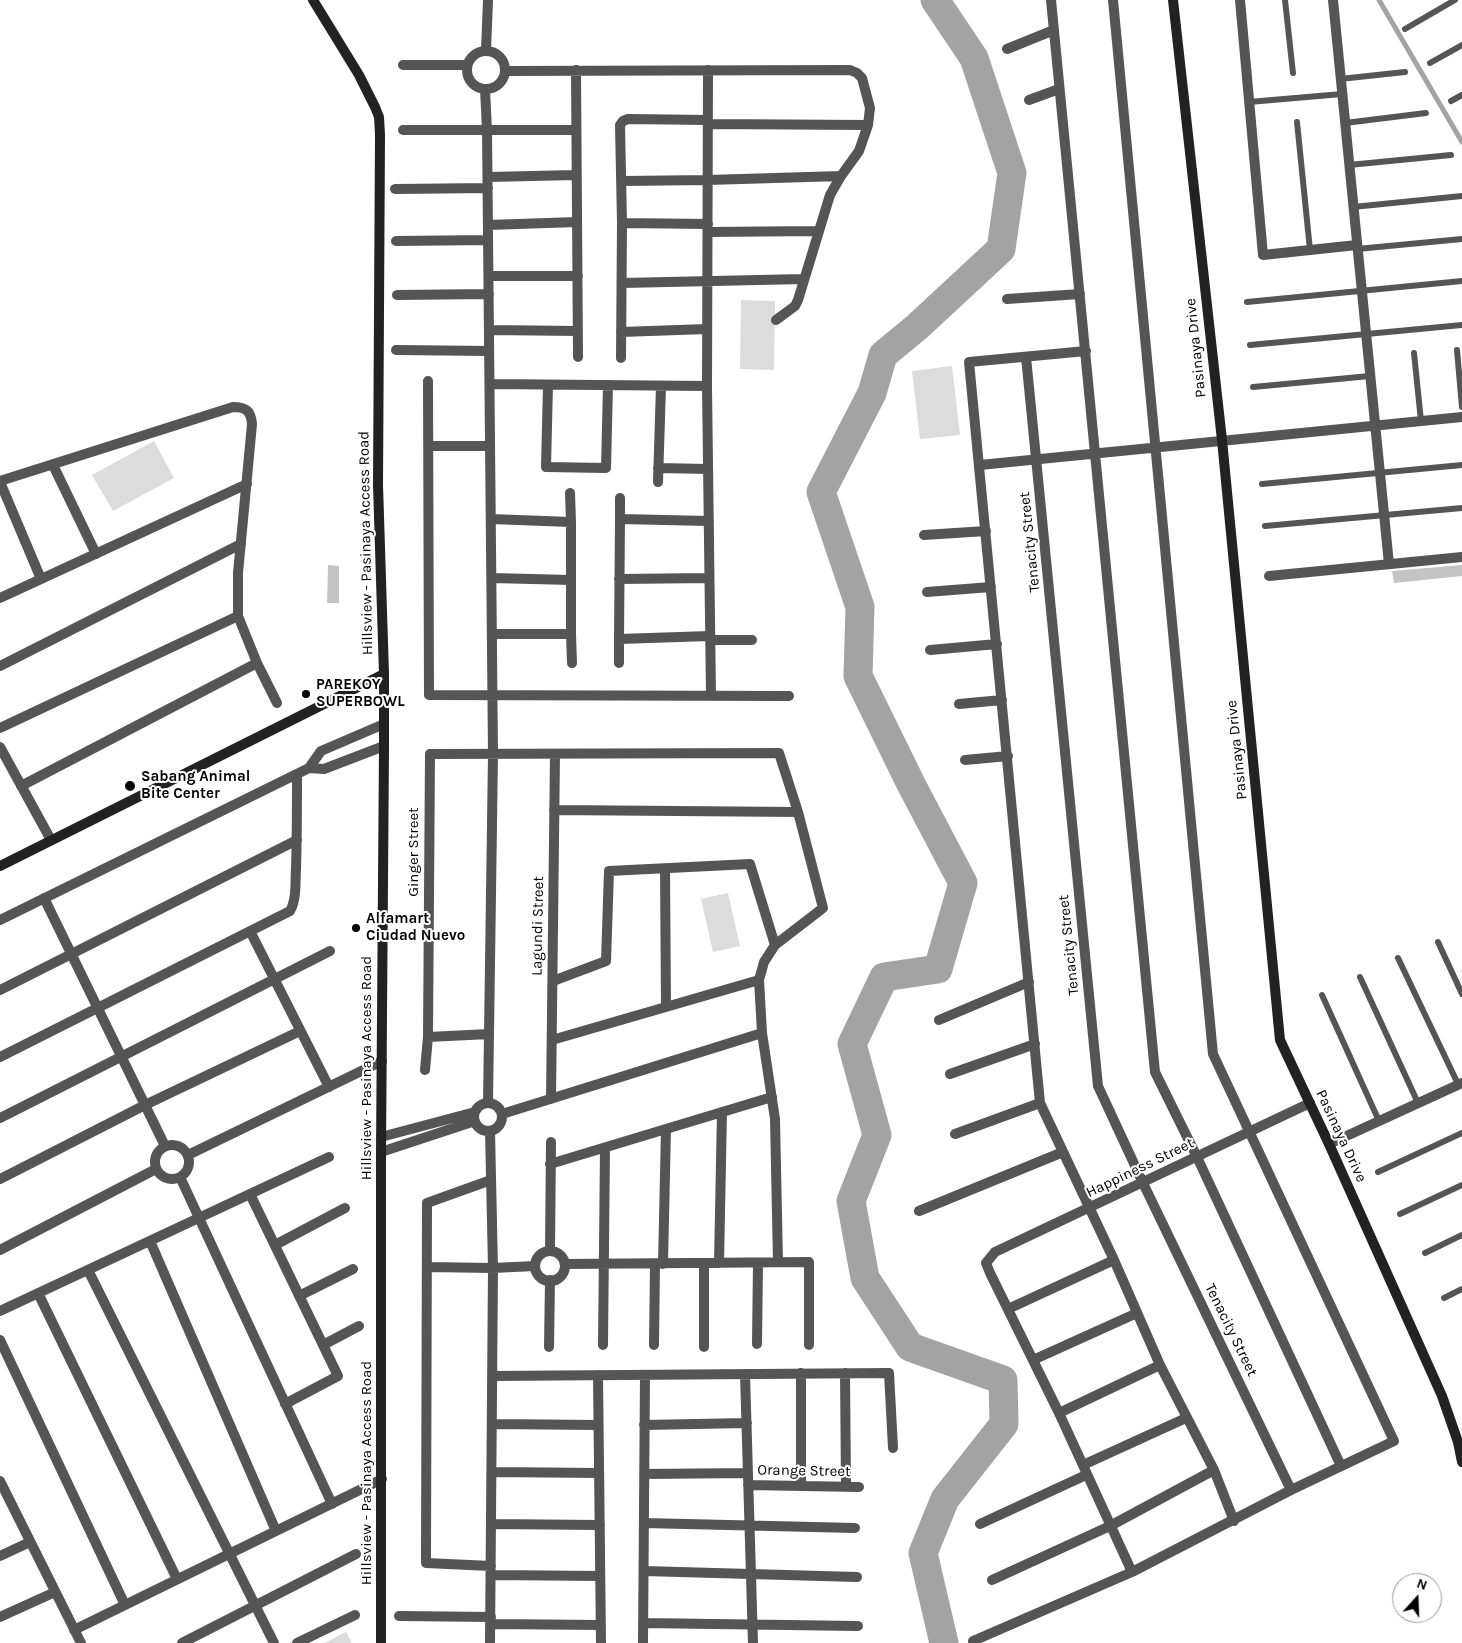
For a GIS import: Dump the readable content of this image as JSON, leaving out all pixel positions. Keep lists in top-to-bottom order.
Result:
{
  "streets": {
    "street": [
      "Pasinaya Drive",
      "Tenacity Street",
      "Hillsview - Pasinaya Access Road",
      "Ginger Street",
      "Lagundi Street",
      "Happiness Street",
      "Orange Street"
    ]
  },
  "crossings": [
    ["Pasinaya Drive", "Happiness Street"],
    ["Tenacity Street", "Happiness Street"]
  ],
  "places": ["PAREKOY SUPERBOWL", "Sabang Animal Bite Center", "Alfamart Ciudad Nuevo"],
  "north": "top"
}
